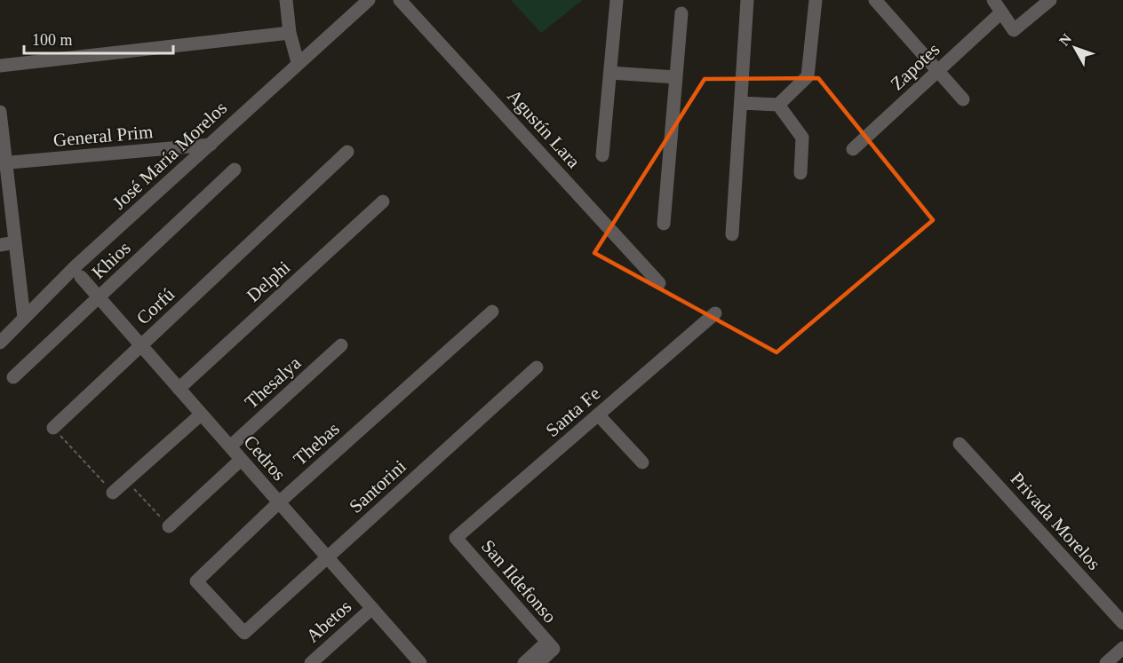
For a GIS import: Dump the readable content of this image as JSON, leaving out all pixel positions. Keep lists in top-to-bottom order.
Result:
{
  "streets": {
    "street": [
      "Zapotes",
      "Agustín Lara",
      "General Prim",
      "José María Morelos",
      "Khios",
      "Delphi",
      "Corfú",
      "Thesalya",
      "Santa Fe",
      "Thebas",
      "Cedros",
      "Santorini",
      "Privada Morelos",
      "San Ildefonso",
      "Abetos"
    ]
  },
  "crossings": [
    ["General Prim", "José María Morelos"],
    ["Khios", "Cedros"],
    ["Delphi", "Cedros"],
    ["Corfú", "Cedros"],
    ["Thesalya", "Cedros"],
    ["Santa Fe", "San Ildefonso"],
    ["Thebas", "Cedros"],
    ["Thebas", "Santorini"],
    ["Cedros", "Santorini"],
    ["Cedros", "Abetos"]
  ],
  "scale_bar": "100 m",
  "north": "top left"
}
